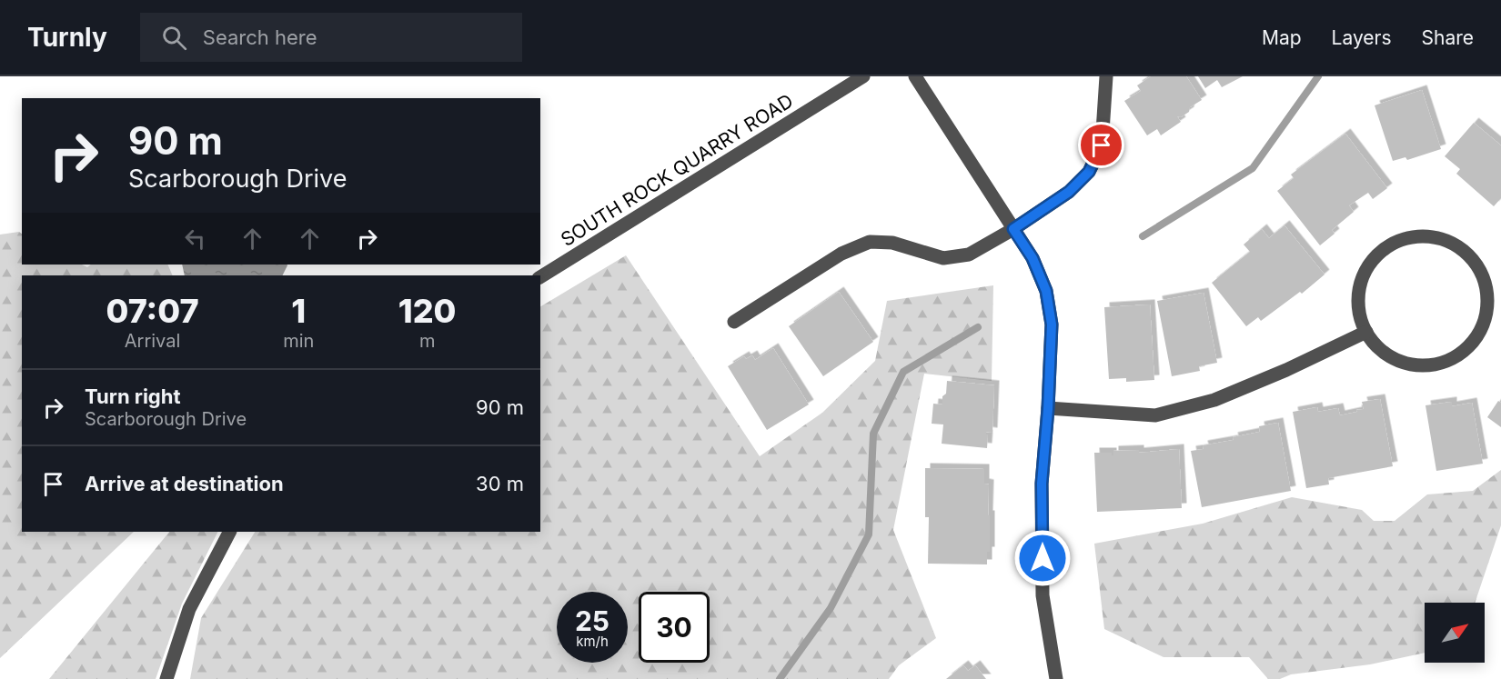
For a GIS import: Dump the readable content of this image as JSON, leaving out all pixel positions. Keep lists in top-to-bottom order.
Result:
{
  "streets": {
    "street": ["SOUTH ROCK QUARRY ROAD"]
  },
  "north": "top right",
  "page": {
    "header": "Turnly",
    "search": "Search here",
    "nav": ["Map", "Layers", "Share"],
    "turn": ["90 m", "Scarborough Drive"],
    "eta": [
      "07:07",
      "Arrival",
      "1",
      "min",
      "120",
      "m"
    ],
    "list": [
      {
        "name": "Turn right",
        "note": "Scarborough Drive",
        "value": "90 m"
      },
      {
        "name": "Arrive at destination",
        "value": "30 m"
      }
    ],
    "speed": "25 km/h",
    "limit": "30"
  }
}
